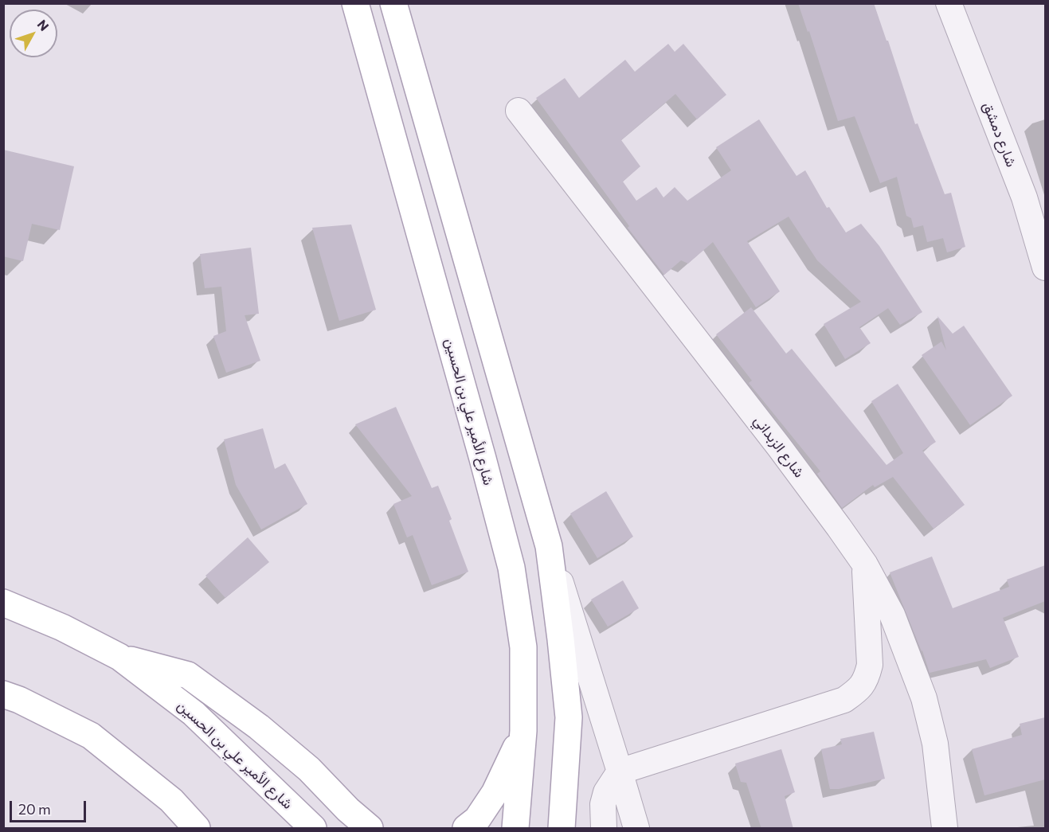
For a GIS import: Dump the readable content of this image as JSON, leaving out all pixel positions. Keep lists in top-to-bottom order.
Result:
{
  "streets": {
    "main road": ["شارع الأمير علي بن الحسين"],
    "street": ["شارع دمشق", "شارع الزبداني"]
  },
  "scale_bar": "20 m",
  "north": "top right"
}
